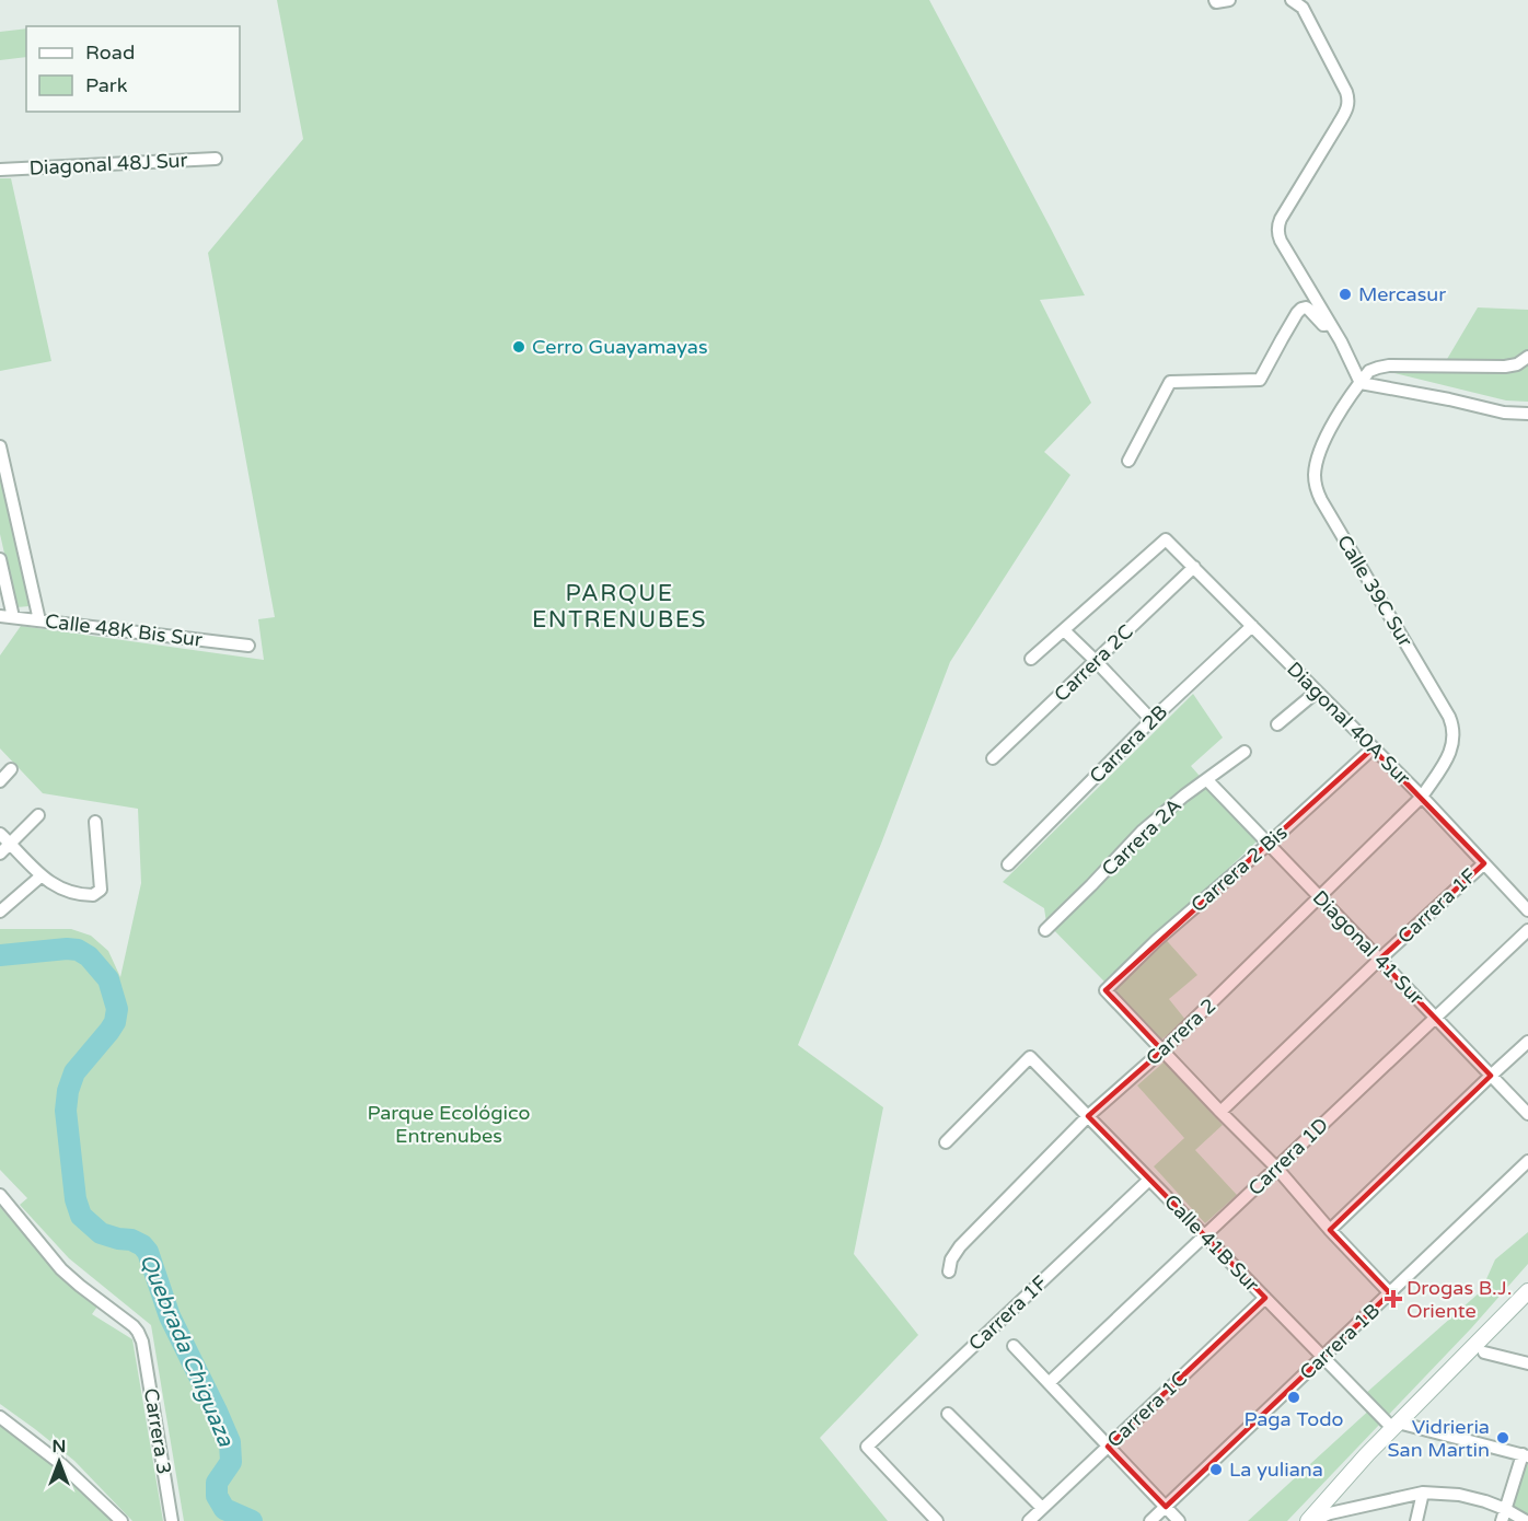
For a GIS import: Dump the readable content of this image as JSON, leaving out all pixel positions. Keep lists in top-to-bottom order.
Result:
{
  "streets": {
    "street": [
      "Diagonal 48J Sur",
      "Calle 39C Sur",
      "Calle 48K Bis Sur",
      "Carrera 2C",
      "Diagonal 40A Sur",
      "Carrera 2B",
      "Carrera 2A",
      "Carrera 2 Bis",
      "Carrera 1F",
      "Diagonal 41 Sur",
      "Carrera 2",
      "Carrera 1D",
      "Calle 41B Sur",
      "Carrera 1B",
      "Carrera 1C",
      "Carrera 3"
    ]
  },
  "crossings": [
    ["Calle 39C Sur", "Diagonal 40A Sur"],
    ["Calle 39C Sur", "Carrera 2"],
    ["Carrera 2C", "Diagonal 40A Sur"],
    ["Diagonal 40A Sur", "Carrera 2B"],
    ["Diagonal 40A Sur", "Carrera 2 Bis"],
    ["Diagonal 40A Sur", "Carrera 1F"],
    ["Diagonal 40A Sur", "Carrera 2"],
    ["Carrera 2A", "Diagonal 41 Sur"],
    ["Carrera 2 Bis", "Diagonal 41 Sur"],
    ["Carrera 2 Bis", "Carrera 2"],
    ["Carrera 1F", "Diagonal 41 Sur"],
    ["Carrera 1F", "Calle 41B Sur"],
    ["Diagonal 41 Sur", "Carrera 2"],
    ["Diagonal 41 Sur", "Carrera 1D"],
    ["Carrera 2", "Calle 41B Sur"],
    ["Carrera 1D", "Calle 41B Sur"],
    ["Calle 41B Sur", "Carrera 1B"],
    ["Calle 41B Sur", "Carrera 1C"]
  ],
  "districts": ["PARQUE ENTRENUBES"],
  "water": ["Quebrada Chiguaza"],
  "parks": ["Parque Ecológico Entrenubes"],
  "places": {
    "other": [
      "Mercasur",
      "Cerro Guayamayas",
      "Paga Todo",
      "Vidrieria San Martin",
      "La yuliana"
    ],
    "health": ["Drogas B.J. Oriente"]
  },
  "legend": ["Road", "Park"],
  "north": "top"
}
